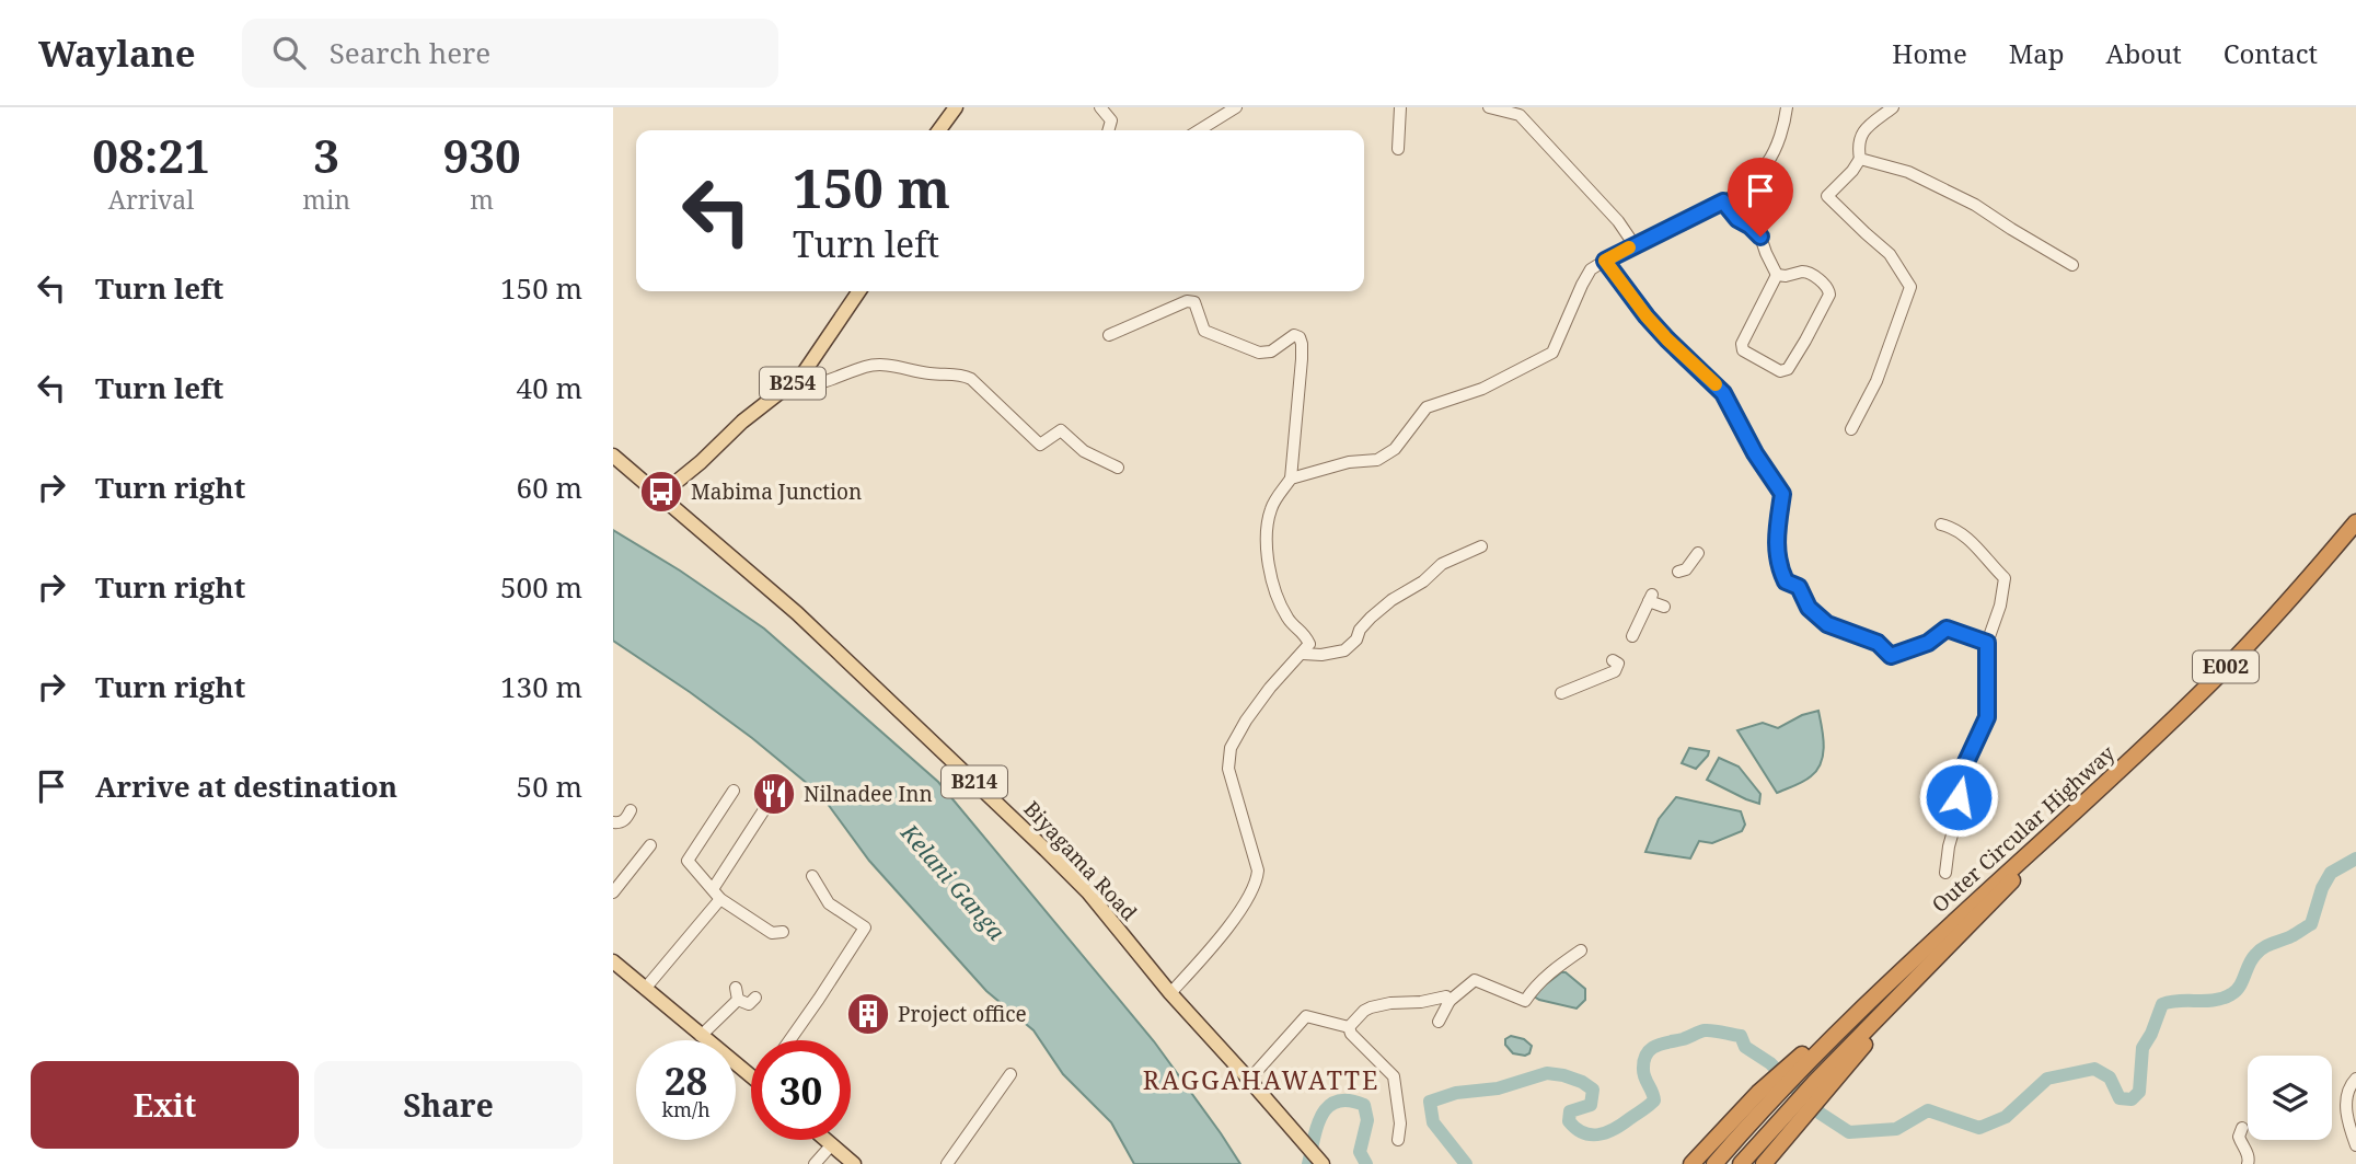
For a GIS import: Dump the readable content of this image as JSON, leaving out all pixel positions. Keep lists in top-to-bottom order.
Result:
{
  "streets": {
    "highway": ["E002", "Outer Circular Highway"],
    "main road": ["B254", "B214", "Biyagama Road"]
  },
  "crossings": [
    ["B254", "Biyagama Road"]
  ],
  "districts": ["RAGGAHAWATTE"],
  "water": ["Kelani Ganga"],
  "places": {
    "bus stop": ["Mabima Junction"],
    "restaurant": ["Nilnadee Inn"],
    "building": ["Project office"]
  },
  "page": {
    "header": "Waylane",
    "search": "Search here",
    "nav": [
      "Home",
      "Map",
      "About",
      "Contact"
    ],
    "eta": [
      "08:21",
      "Arrival",
      "3",
      "min",
      "930",
      "m"
    ],
    "turn": ["150 m", "Turn left"],
    "list": [
      {
        "name": "Turn left",
        "value": "150 m"
      },
      {
        "name": "Turn left",
        "value": "40 m"
      },
      {
        "name": "Turn right",
        "value": "60 m"
      },
      {
        "name": "Turn right",
        "value": "500 m"
      },
      {
        "name": "Turn right",
        "value": "130 m"
      },
      {
        "name": "Arrive at destination",
        "value": "50 m"
      }
    ],
    "speed": "28 km/h",
    "limit": "30",
    "buttons": ["Exit", "Share"]
  }
}
